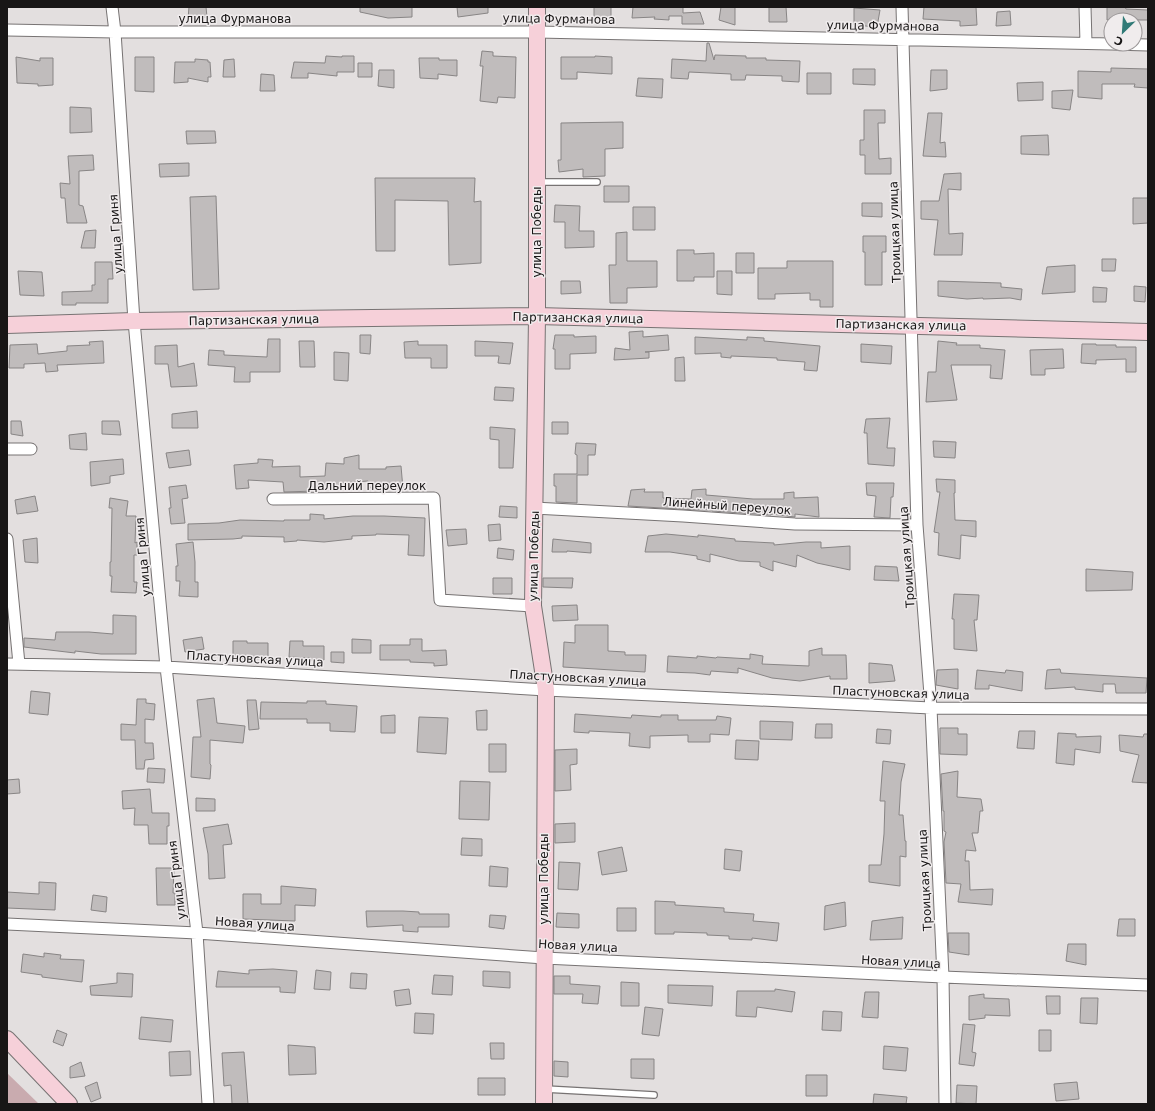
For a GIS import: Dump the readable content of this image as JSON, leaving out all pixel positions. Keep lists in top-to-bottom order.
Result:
{
  "streets": {
    "street": [
      "улица Фурманова",
      "улица Победы",
      "Троицкая улица",
      "улица Гриня",
      "Партизанская улица",
      "Дальний переулок",
      "Линейный переулок",
      "Пластуновская улица",
      "Новая улица"
    ]
  },
  "crossings": [
    ["улица Фурманова", "улица Победы"],
    ["улица Фурманова", "Троицкая улица"],
    ["улица Фурманова", "улица Гриня"],
    ["улица Победы", "Партизанская улица"],
    ["улица Победы", "Дальний переулок"],
    ["улица Победы", "Линейный переулок"],
    ["улица Победы", "Пластуновская улица"],
    ["улица Победы", "Новая улица"],
    ["Троицкая улица", "Партизанская улица"],
    ["Троицкая улица", "Линейный переулок"],
    ["Троицкая улица", "Пластуновская улица"],
    ["Троицкая улица", "Новая улица"],
    ["улица Гриня", "Партизанская улица"],
    ["улица Гриня", "Пластуновская улица"],
    ["улица Гриня", "Новая улица"]
  ],
  "north": "bottom left"
}
